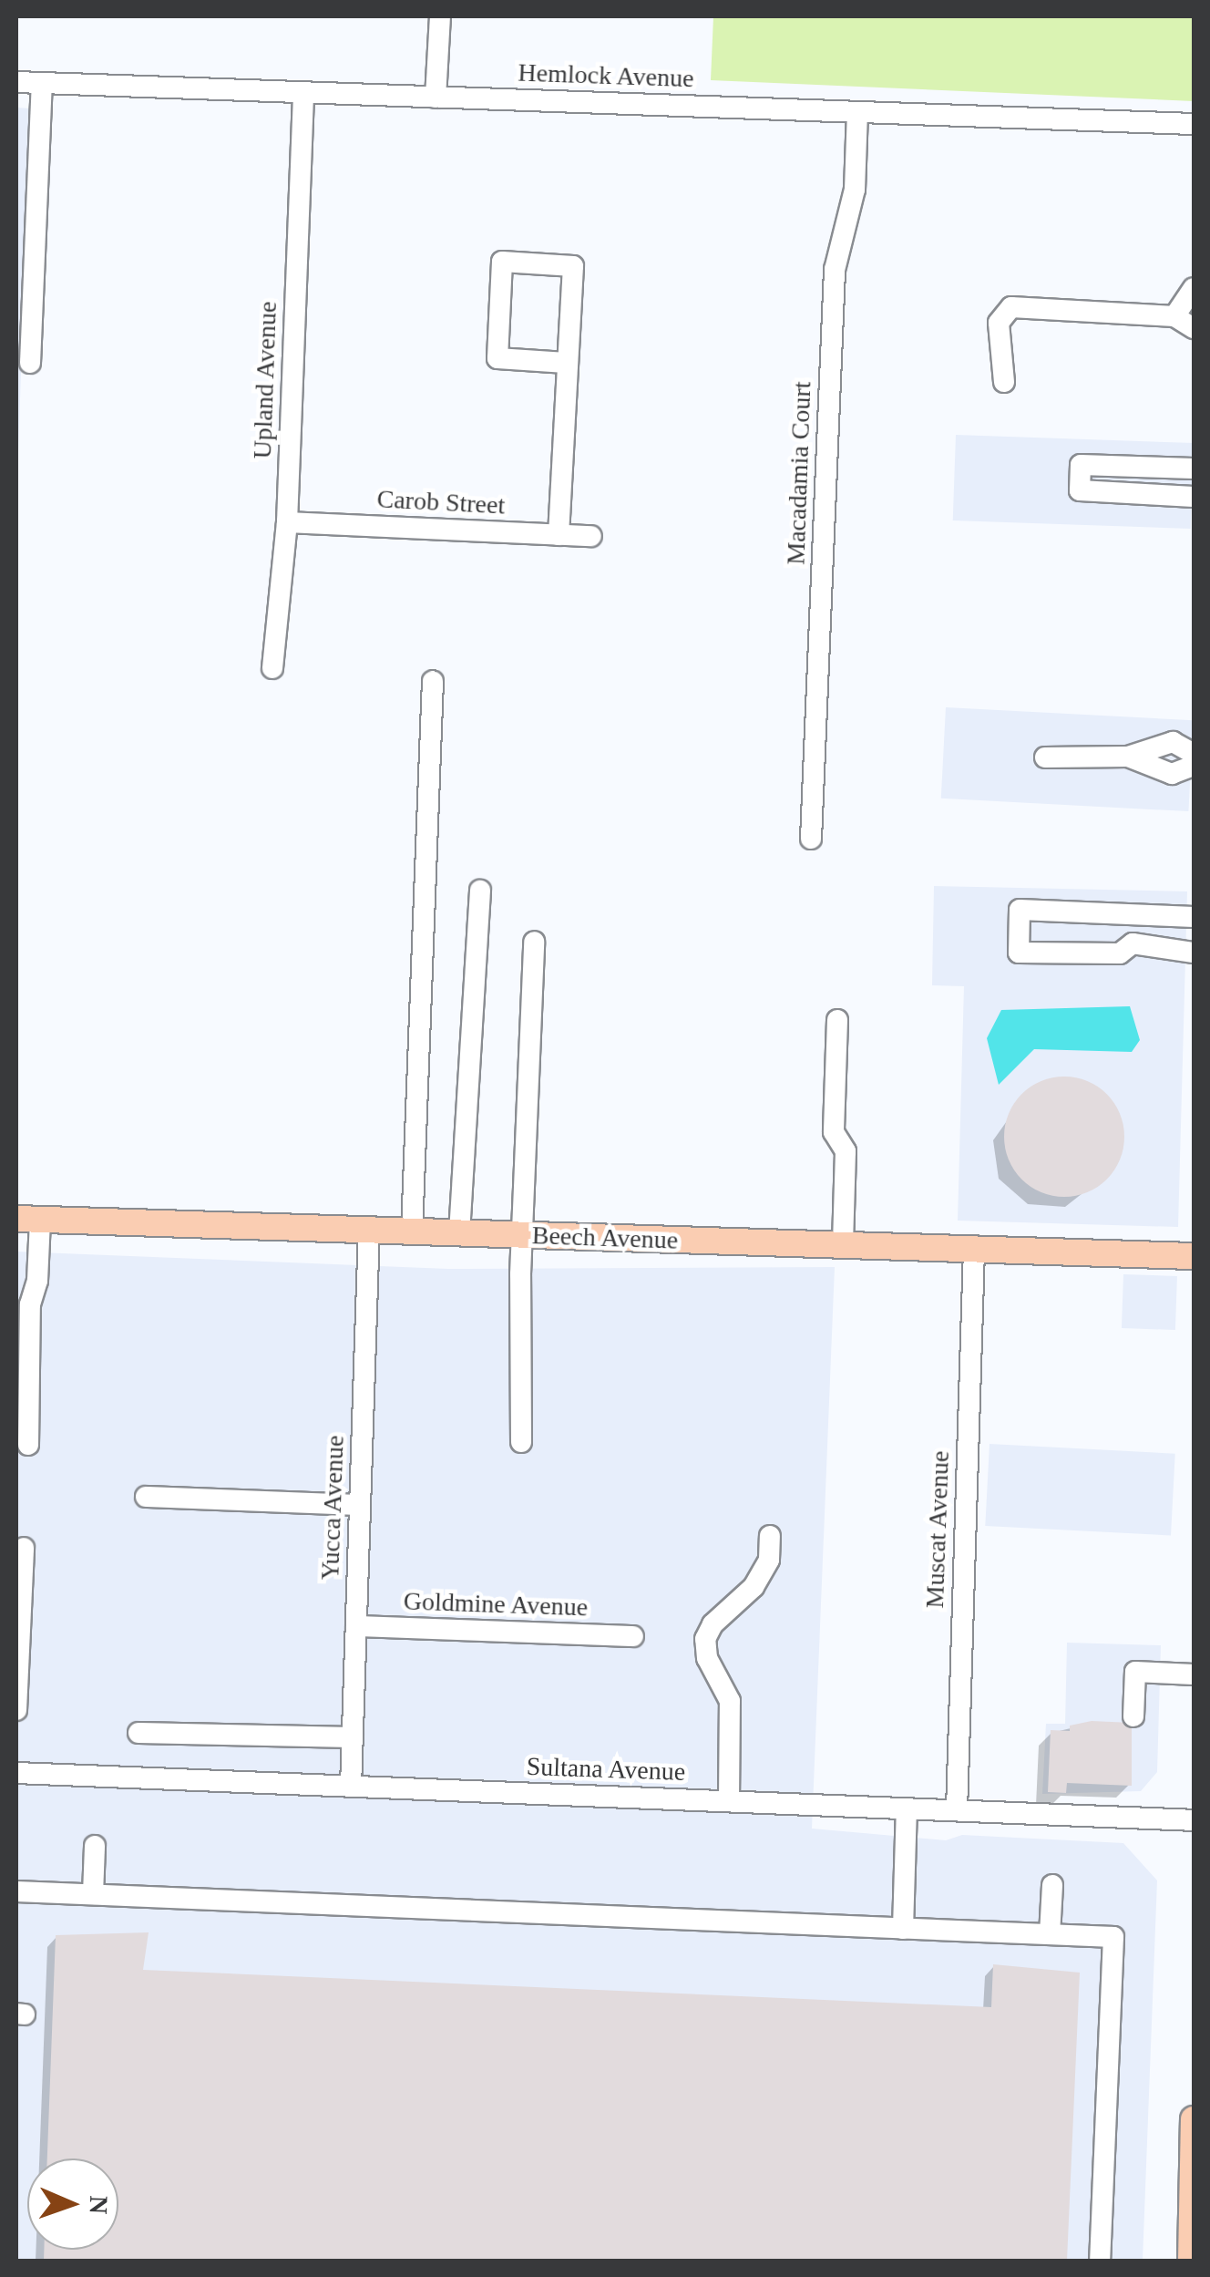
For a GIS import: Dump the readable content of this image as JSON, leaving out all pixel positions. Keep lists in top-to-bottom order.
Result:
{
  "streets": {
    "main road": ["Beech Avenue"],
    "street": [
      "Hemlock Avenue",
      "Upland Avenue",
      "Macadamia Court",
      "Carob Street",
      "Yucca Avenue",
      "Muscat Avenue",
      "Goldmine Avenue",
      "Sultana Avenue"
    ]
  },
  "crossings": [
    ["Hemlock Avenue", "Upland Avenue"],
    ["Hemlock Avenue", "Macadamia Court"],
    ["Upland Avenue", "Carob Street"],
    ["Beech Avenue", "Yucca Avenue"],
    ["Beech Avenue", "Muscat Avenue"],
    ["Yucca Avenue", "Goldmine Avenue"],
    ["Yucca Avenue", "Sultana Avenue"],
    ["Muscat Avenue", "Sultana Avenue"]
  ],
  "north": "right"
}
